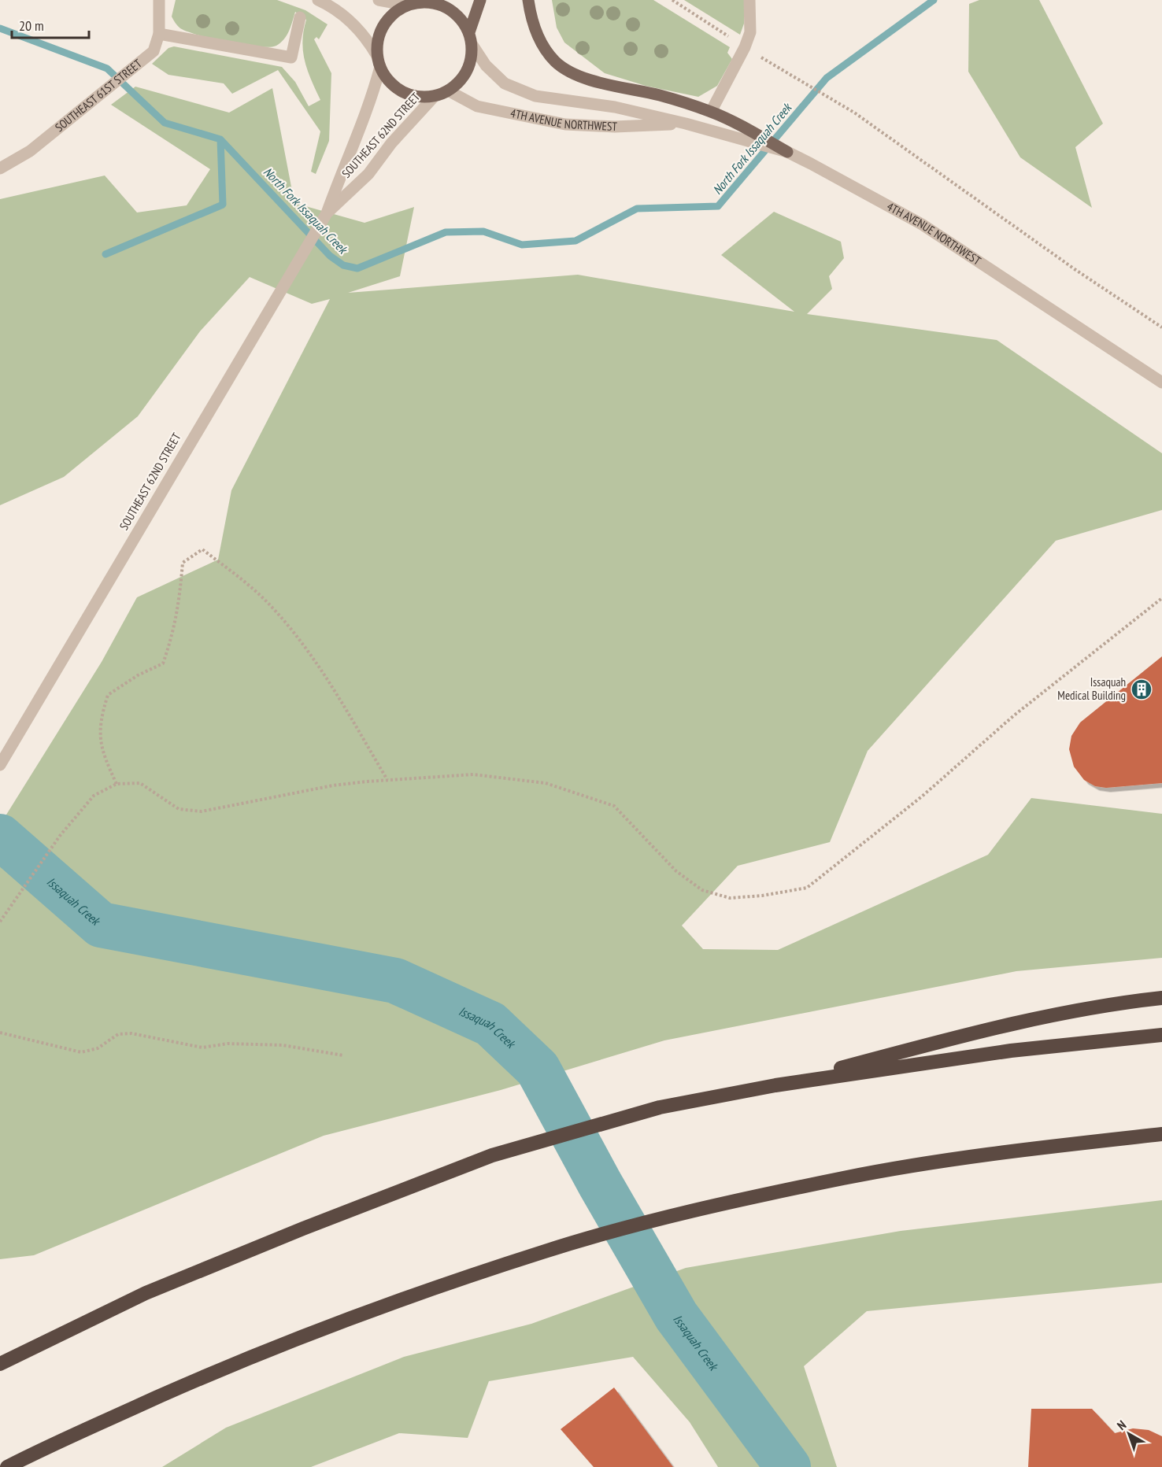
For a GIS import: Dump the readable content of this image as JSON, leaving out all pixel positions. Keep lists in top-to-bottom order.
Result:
{
  "streets": {
    "street": ["SOUTHEAST 61ST STREET", "4TH AVENUE NORTHWEST", "SOUTHEAST 62ND STREET"]
  },
  "crossings": [
    ["4TH AVENUE NORTHWEST", "SOUTHEAST 62ND STREET"]
  ],
  "water": ["North Fork Issaquah Creek", "Issaquah Creek"],
  "places": {
    "building": ["Issaquah Medical Building"]
  },
  "scale_bar": "20 m",
  "north": "top left"
}
